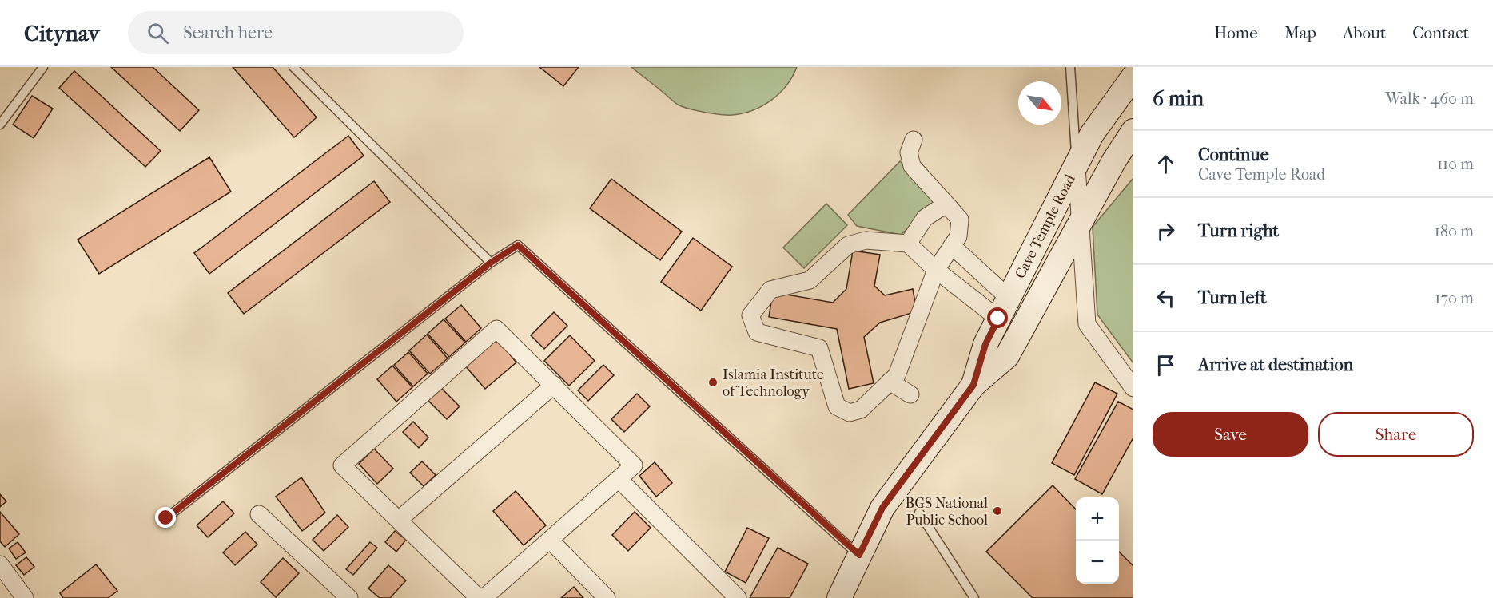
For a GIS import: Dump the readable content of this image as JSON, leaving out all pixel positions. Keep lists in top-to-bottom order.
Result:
{
  "streets": {
    "main road": ["Cave Temple Road"]
  },
  "places": ["Islamia Institute of Technology", "BGS National Public School"],
  "north": "bottom right",
  "page": {
    "header": "Citynav",
    "search": "Search here",
    "nav": [
      "Home",
      "Map",
      "About",
      "Contact"
    ],
    "heading": ["6 min", "Walk · 460 m"],
    "list": [
      ["Continue", "Cave Temple Road", "110 m"],
      ["Turn right", "180 m"],
      ["Turn left", "170 m"],
      "Arrive at destination"
    ],
    "buttons": ["Save", "Share"],
    "map_buttons": ["+", "−"]
  }
}
